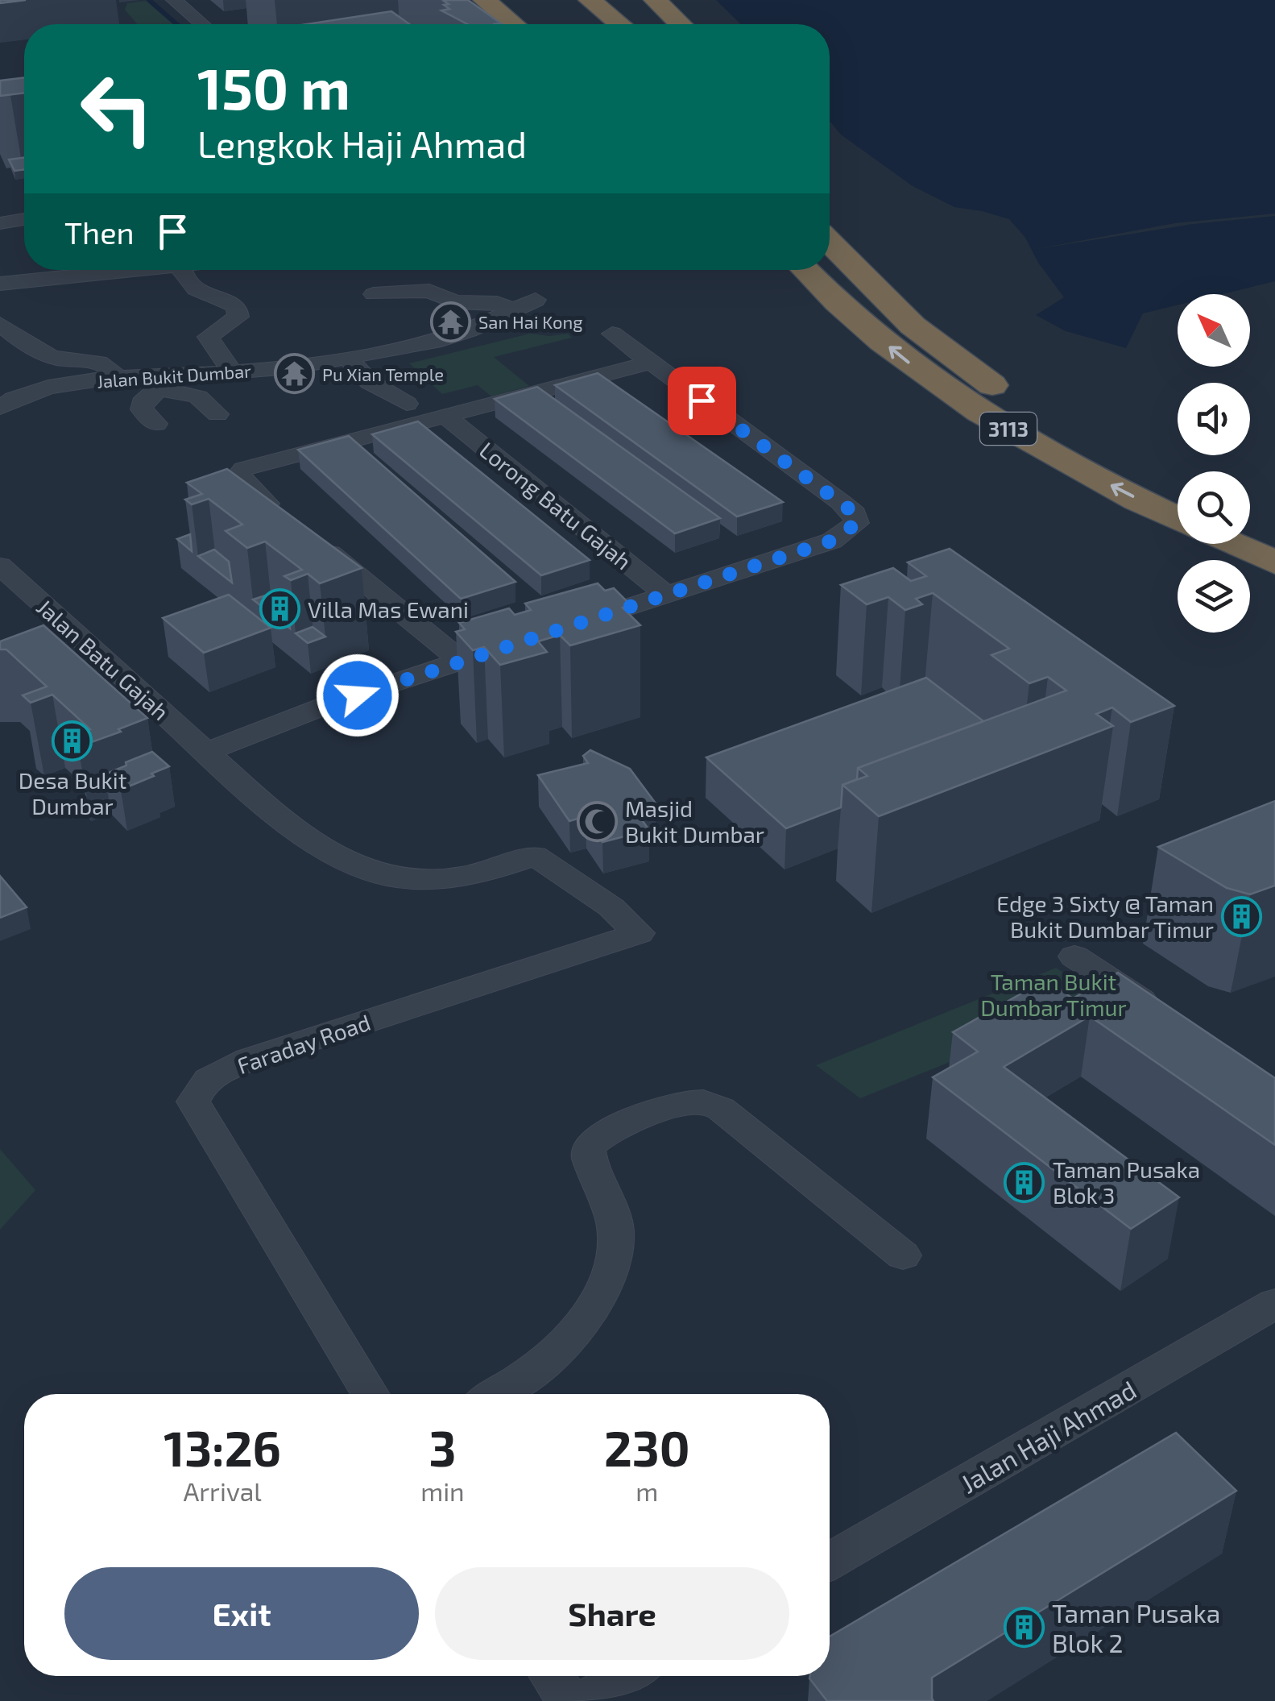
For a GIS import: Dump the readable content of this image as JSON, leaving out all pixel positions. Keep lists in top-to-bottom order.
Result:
{
  "streets": {
    "highway": ["3113"],
    "street": [
      "Jalan Bukit Dumbar",
      "Lorong Batu Gajah",
      "Jalan Batu Gajah",
      "Faraday Road",
      "Jalan Haji Ahmad"
    ]
  },
  "crossings": [
    ["Jalan Batu Gajah", "Faraday Road"]
  ],
  "parks": ["Taman Bukit Dumbar Timur"],
  "places": {
    "temple": ["San Hai Kong", "Pu Xian Temple"],
    "building": [
      "Villa Mas Ewani",
      "Desa Bukit Dumbar",
      "Edge 3 Sixty @ Taman Bukit Dumbar Timur",
      "Taman Pusaka Blok 3",
      "Taman Pusaka Blok 2"
    ],
    "mosque": ["Masjid Bukit Dumbar"]
  },
  "north": "top left",
  "page": {
    "turn": ["150 m", "Lengkok Haji Ahmad"],
    "then": "Then",
    "eta": [
      "13:26",
      "Arrival",
      "3",
      "min",
      "230",
      "m"
    ],
    "buttons": ["Exit", "Share"]
  }
}
